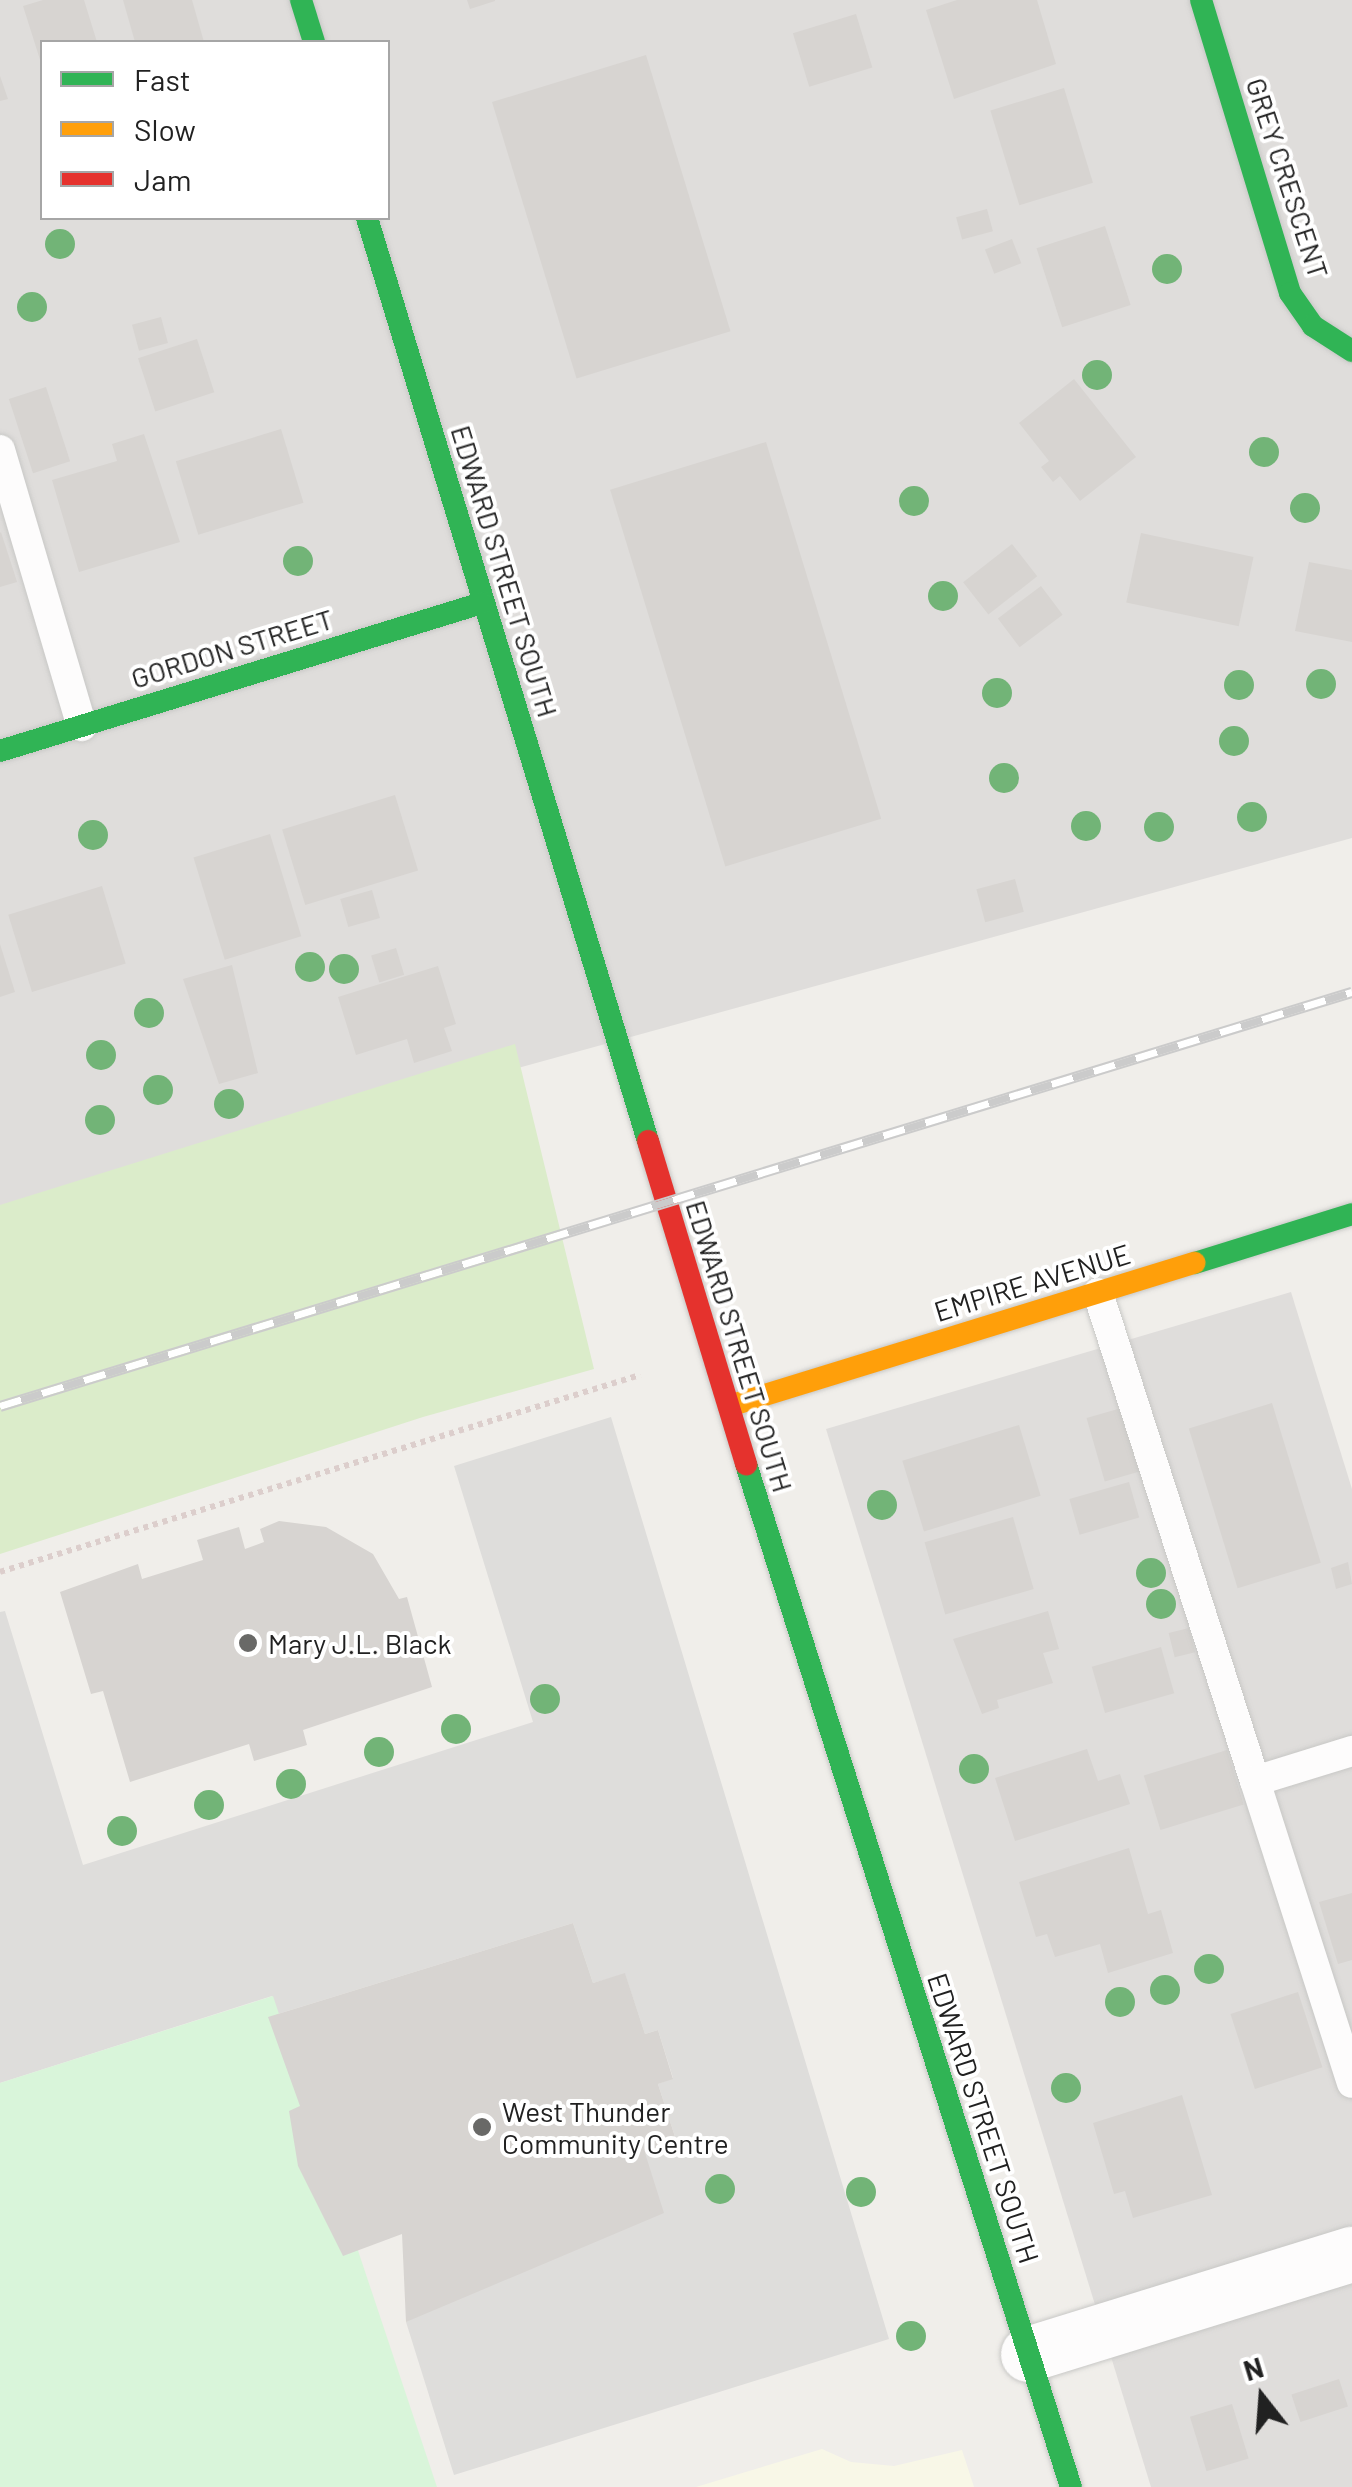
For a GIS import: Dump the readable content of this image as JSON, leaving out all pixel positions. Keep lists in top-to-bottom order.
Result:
{
  "streets": {
    "main road": [
      "GREY CRESCENT",
      "EDWARD STREET SOUTH",
      "GORDON STREET",
      "EMPIRE AVENUE"
    ]
  },
  "crossings": [
    ["EDWARD STREET SOUTH", "GORDON STREET"],
    ["EDWARD STREET SOUTH", "EMPIRE AVENUE"]
  ],
  "places": ["Mary J.L. Black", "West Thunder Community Centre"],
  "legend": ["Fast", "Slow", "Jam"],
  "north": "top"
}
